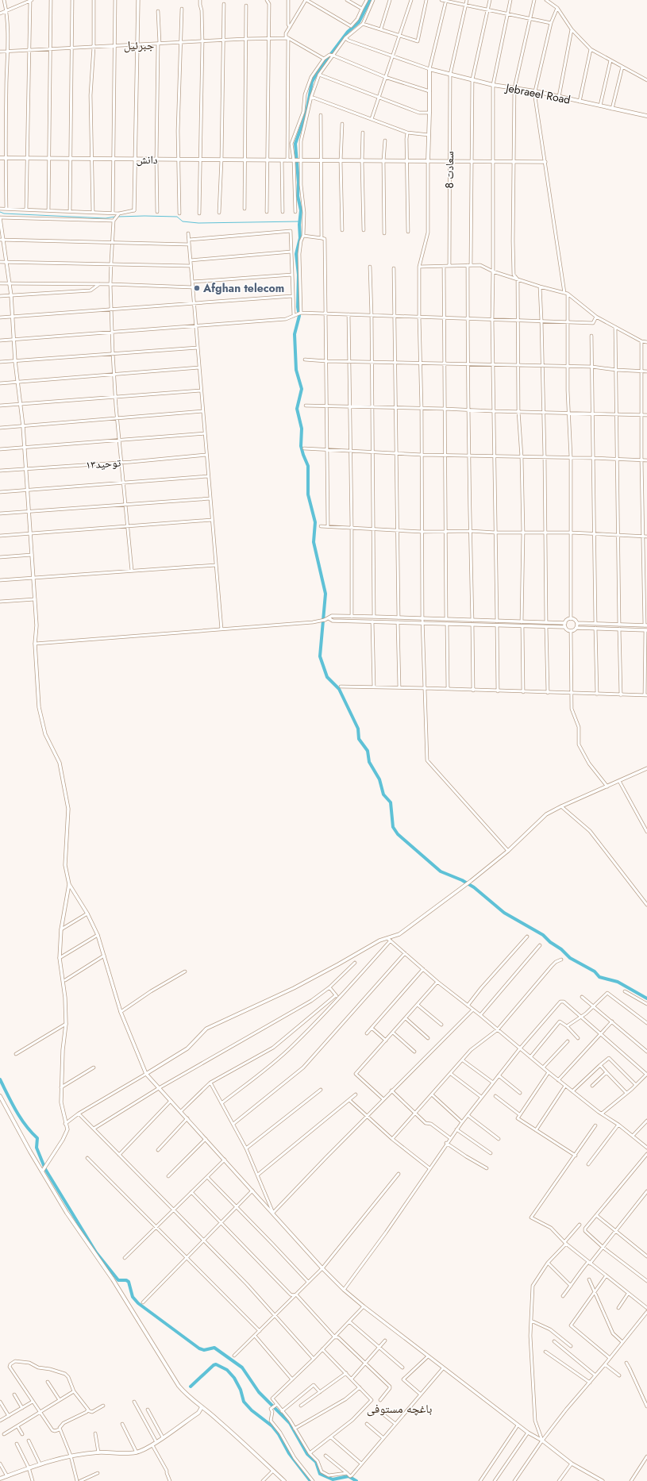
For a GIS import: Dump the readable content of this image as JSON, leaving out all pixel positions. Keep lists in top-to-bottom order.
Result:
{
  "streets": {
    "main road": ["Jebraeel Road", "دانش"],
    "street": ["سعادت 8", "توحید۱۳"]
  },
  "crossings": [
    ["Jebraeel Road", "سعادت 8"]
  ],
  "districts": ["جبرئیل", "باغچه مستوفی"],
  "places": ["Afghan telecom"]
}
